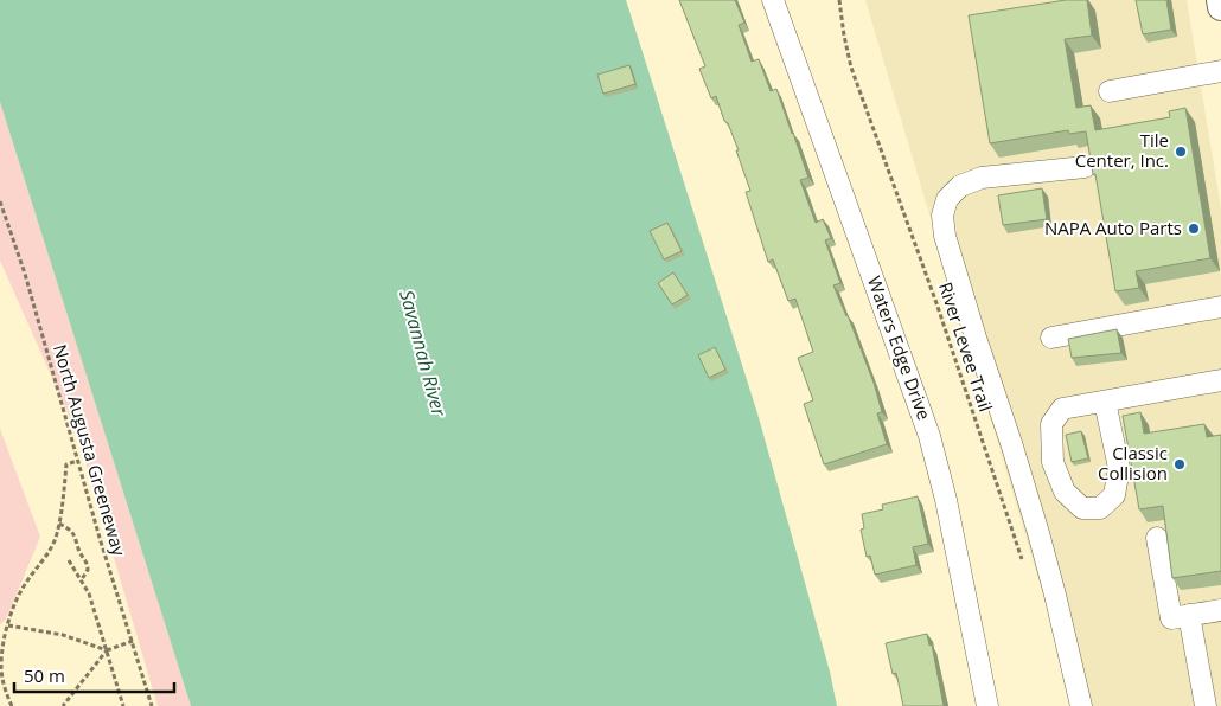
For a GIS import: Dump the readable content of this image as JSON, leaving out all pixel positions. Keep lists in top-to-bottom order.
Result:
{
  "streets": {
    "street": ["Waters Edge Drive"],
    "path": ["River Levee Trail", "North Augusta Greeneway"]
  },
  "water": ["Savannah River"],
  "places": ["Tile Center, Inc.", "NAPA Auto Parts", "Classic Collision"],
  "scale_bar": "50 m"
}
